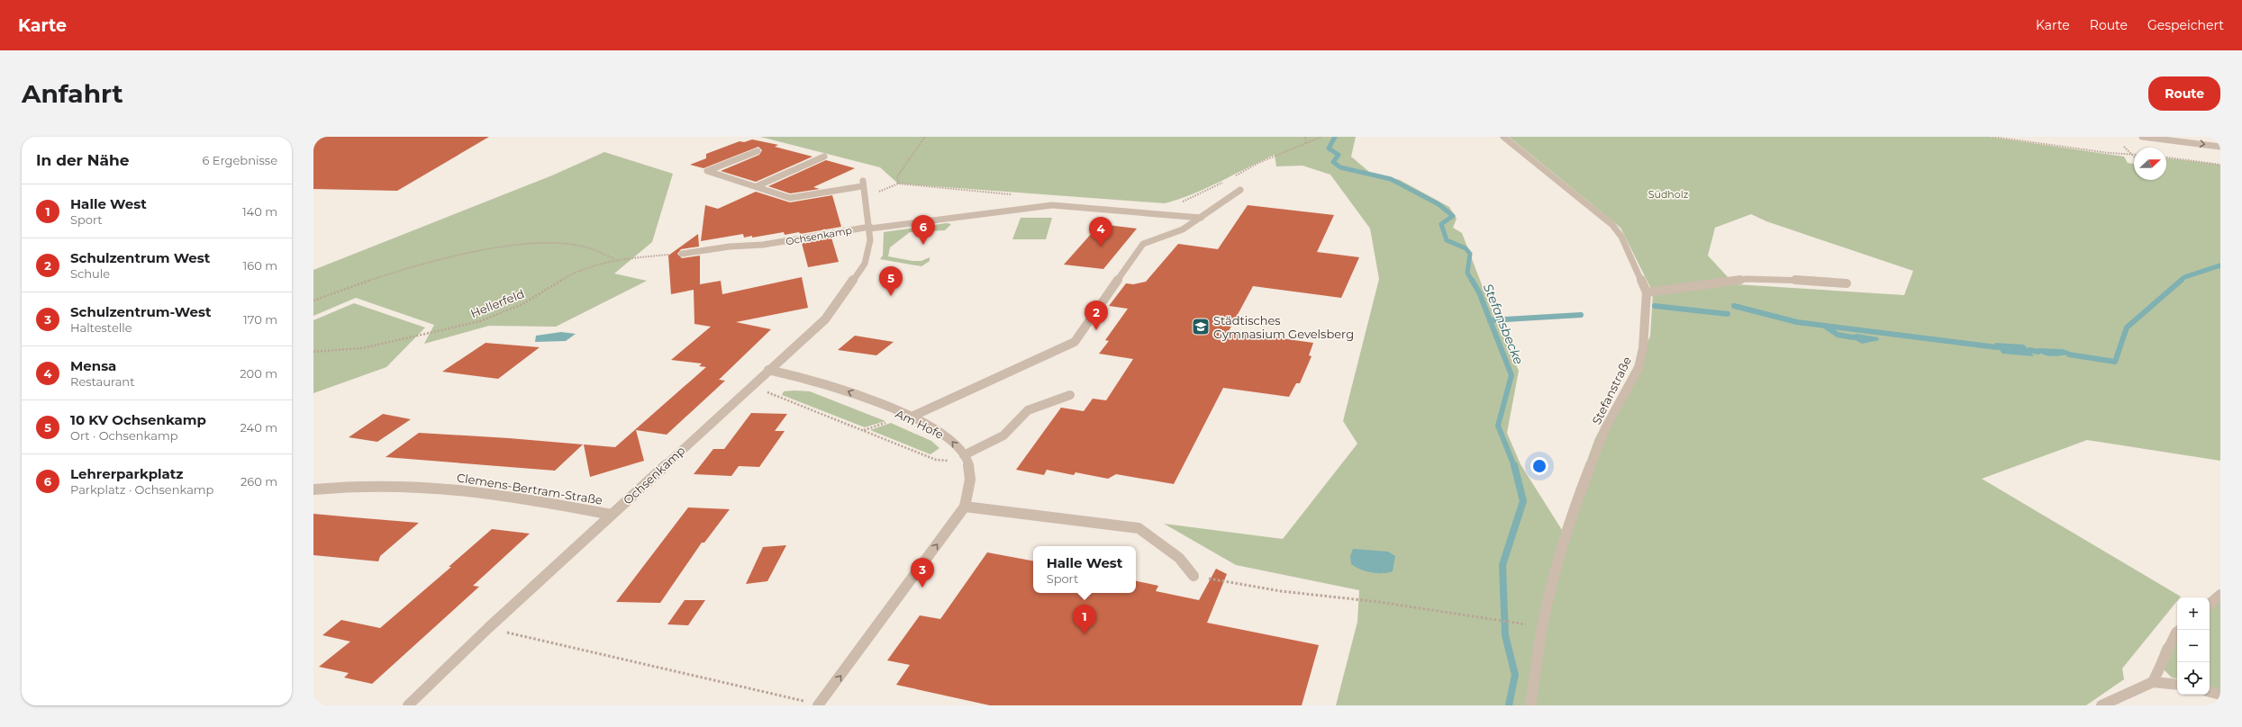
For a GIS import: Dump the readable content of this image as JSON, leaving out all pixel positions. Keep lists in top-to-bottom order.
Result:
{
  "streets": {
    "street": [
      "Ochsenkamp",
      "Stefanstraße",
      "Am Hofe",
      "Clemens-Bertram-Straße"
    ],
    "path": ["Hellerfeld"]
  },
  "crossings": [
    ["Ochsenkamp", "Hellerfeld"],
    ["Ochsenkamp", "Am Hofe"],
    ["Ochsenkamp", "Clemens-Bertram-Straße"]
  ],
  "one_way": ["Am Hofe"],
  "water": ["Stefansbecke"],
  "parks": ["Südholz"],
  "places": {
    "school or university": ["Städtisches Gymnasium Gevelsberg"]
  },
  "north": "right",
  "page": {
    "header": "Karte",
    "nav": ["Karte", "Route", "Gespeichert"],
    "buttons": "Route",
    "title": "Anfahrt",
    "heading": ["In der Nähe", "6 Ergebnisse"],
    "list": [
      {
        "mark": "1",
        "name": "Halle West",
        "note": "Sport",
        "value": "140 m"
      },
      {
        "mark": "2",
        "name": "Schulzentrum West",
        "note": "Schule",
        "value": "160 m"
      },
      {
        "mark": "3",
        "name": "Schulzentrum-West",
        "note": "Haltestelle",
        "value": "170 m"
      },
      {
        "mark": "4",
        "name": "Mensa",
        "note": "Restaurant",
        "value": "200 m"
      },
      {
        "mark": "5",
        "name": "10 KV Ochsenkamp",
        "note": "Ort · Ochsenkamp",
        "value": "240 m"
      },
      {
        "mark": "6",
        "name": "Lehrerparkplatz",
        "note": "Parkplatz · Ochsenkamp",
        "value": "260 m"
      }
    ],
    "pins": [
      "6",
      "4",
      "5",
      "2",
      "3",
      "1"
    ],
    "popup": ["Halle West", "Sport"],
    "map_buttons": ["+", "−"]
  }
}
